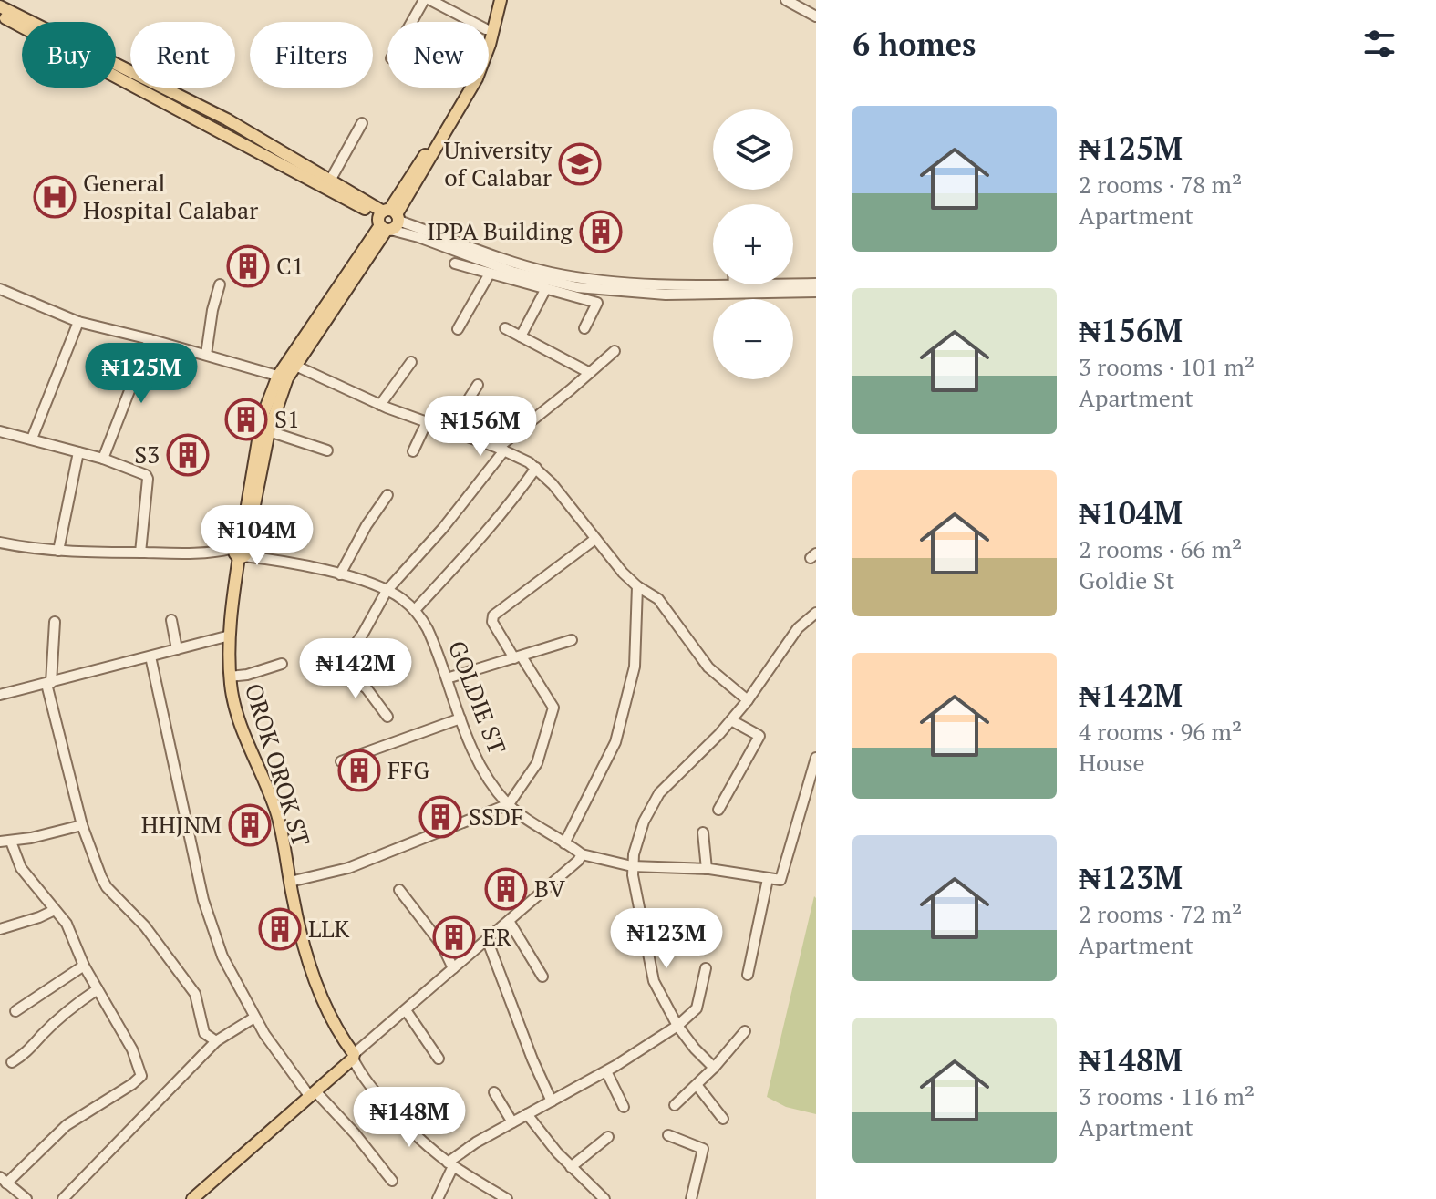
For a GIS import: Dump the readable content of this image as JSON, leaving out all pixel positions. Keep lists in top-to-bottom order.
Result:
{
  "streets": {
    "main road": ["OROK OROK ST"],
    "street": ["GOLDIE ST"]
  },
  "crossings": [
    ["GOLDIE ST", "OROK OROK ST"]
  ],
  "places": {
    "school or university": ["University of Calabar"],
    "hospital": ["General Hospital Calabar"],
    "building": [
      "IPPA Building",
      "C1",
      "S1",
      "S3",
      "FFG",
      "SSDF",
      "HHJNM",
      "BV",
      "LLK",
      "ER"
    ]
  },
  "page": {
    "heading": "6 homes",
    "chip": [
      "Buy",
      "Rent",
      "Filters",
      "New"
    ],
    "list": [
      {
        "name": "₦125M",
        "note": "2 rooms · 78 m² · Apartment"
      },
      {
        "name": "₦156M",
        "note": "3 rooms · 101 m² · Apartment"
      },
      {
        "name": "₦104M",
        "note": "2 rooms · 66 m² · Goldie St"
      },
      {
        "name": "₦142M",
        "note": "4 rooms · 96 m² · House"
      },
      {
        "name": "₦123M",
        "note": "2 rooms · 72 m² · Apartment"
      },
      {
        "name": "₦148M",
        "note": "3 rooms · 116 m² · Apartment"
      }
    ],
    "map_buttons": ["+", "−"],
    "price": [
      "₦125M",
      "₦156M",
      "₦104M",
      "₦142M",
      "₦123M",
      "₦148M"
    ]
  }
}
